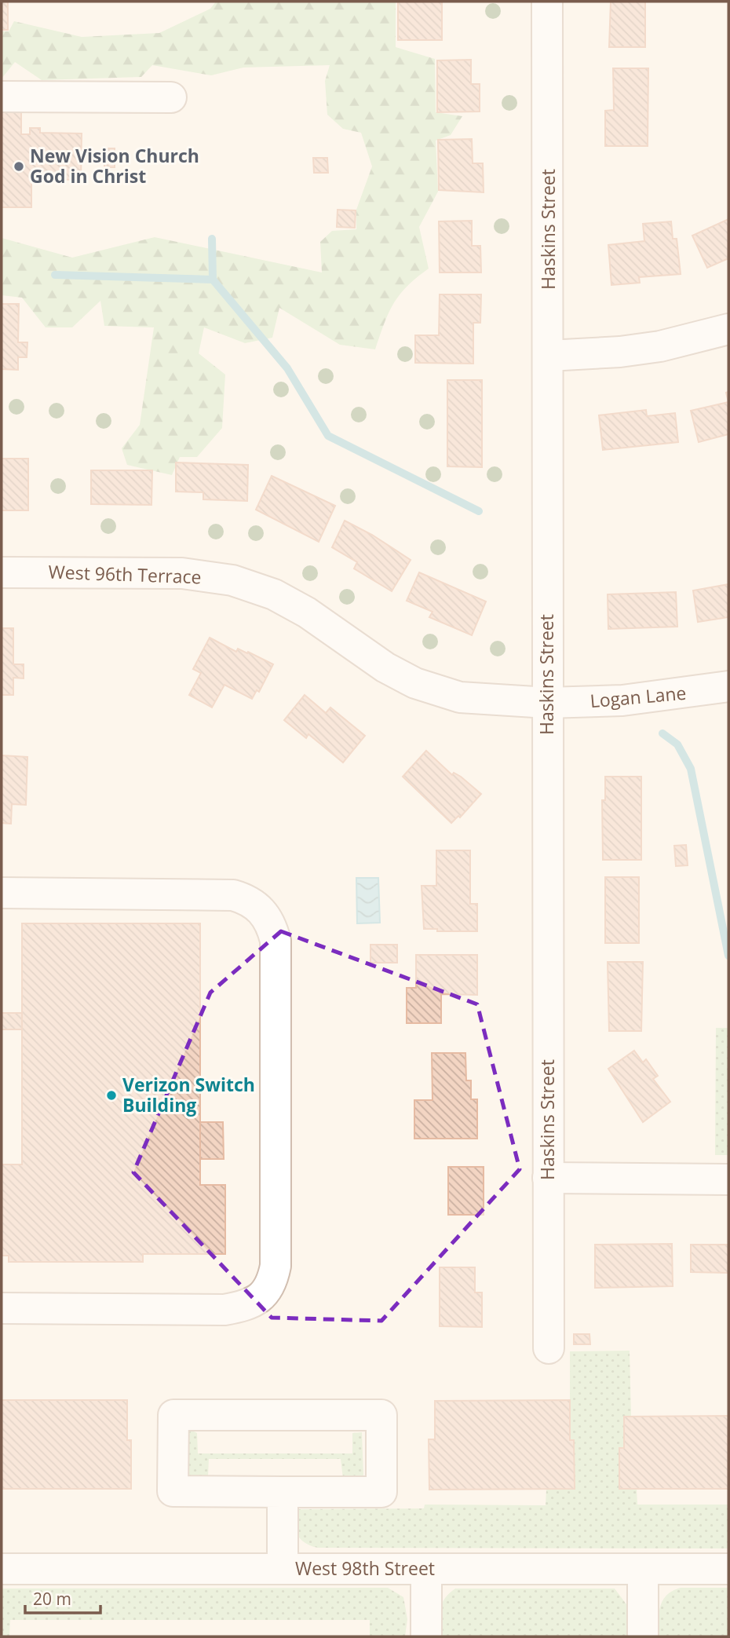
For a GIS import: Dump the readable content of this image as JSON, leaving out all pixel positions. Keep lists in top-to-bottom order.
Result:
{
  "streets": {
    "street": [
      "Haskins Street",
      "West 96th Terrace",
      "Logan Lane",
      "West 98th Street"
    ]
  },
  "crossings": [
    ["Haskins Street", "West 96th Terrace"],
    ["Haskins Street", "Logan Lane"],
    ["West 96th Terrace", "Logan Lane"]
  ],
  "places": ["New Vision Church God in Christ", "Verizon Switch Building"],
  "scale_bar": "20 m"
}
